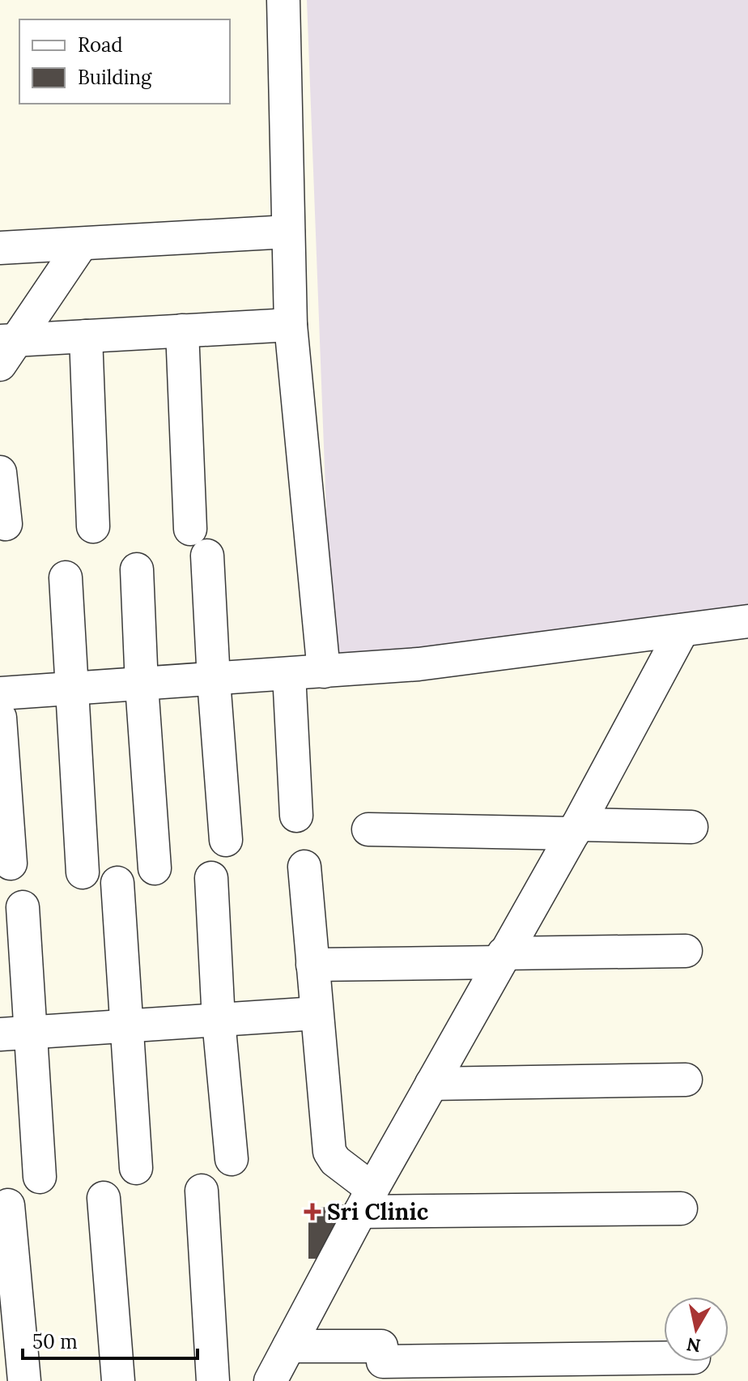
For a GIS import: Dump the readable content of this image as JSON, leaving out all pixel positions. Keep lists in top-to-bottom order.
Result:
{
  "places": {
    "health": ["Sri Clinic"]
  },
  "legend": ["Road", "Building"],
  "scale_bar": "50 m",
  "north": "bottom"
}
